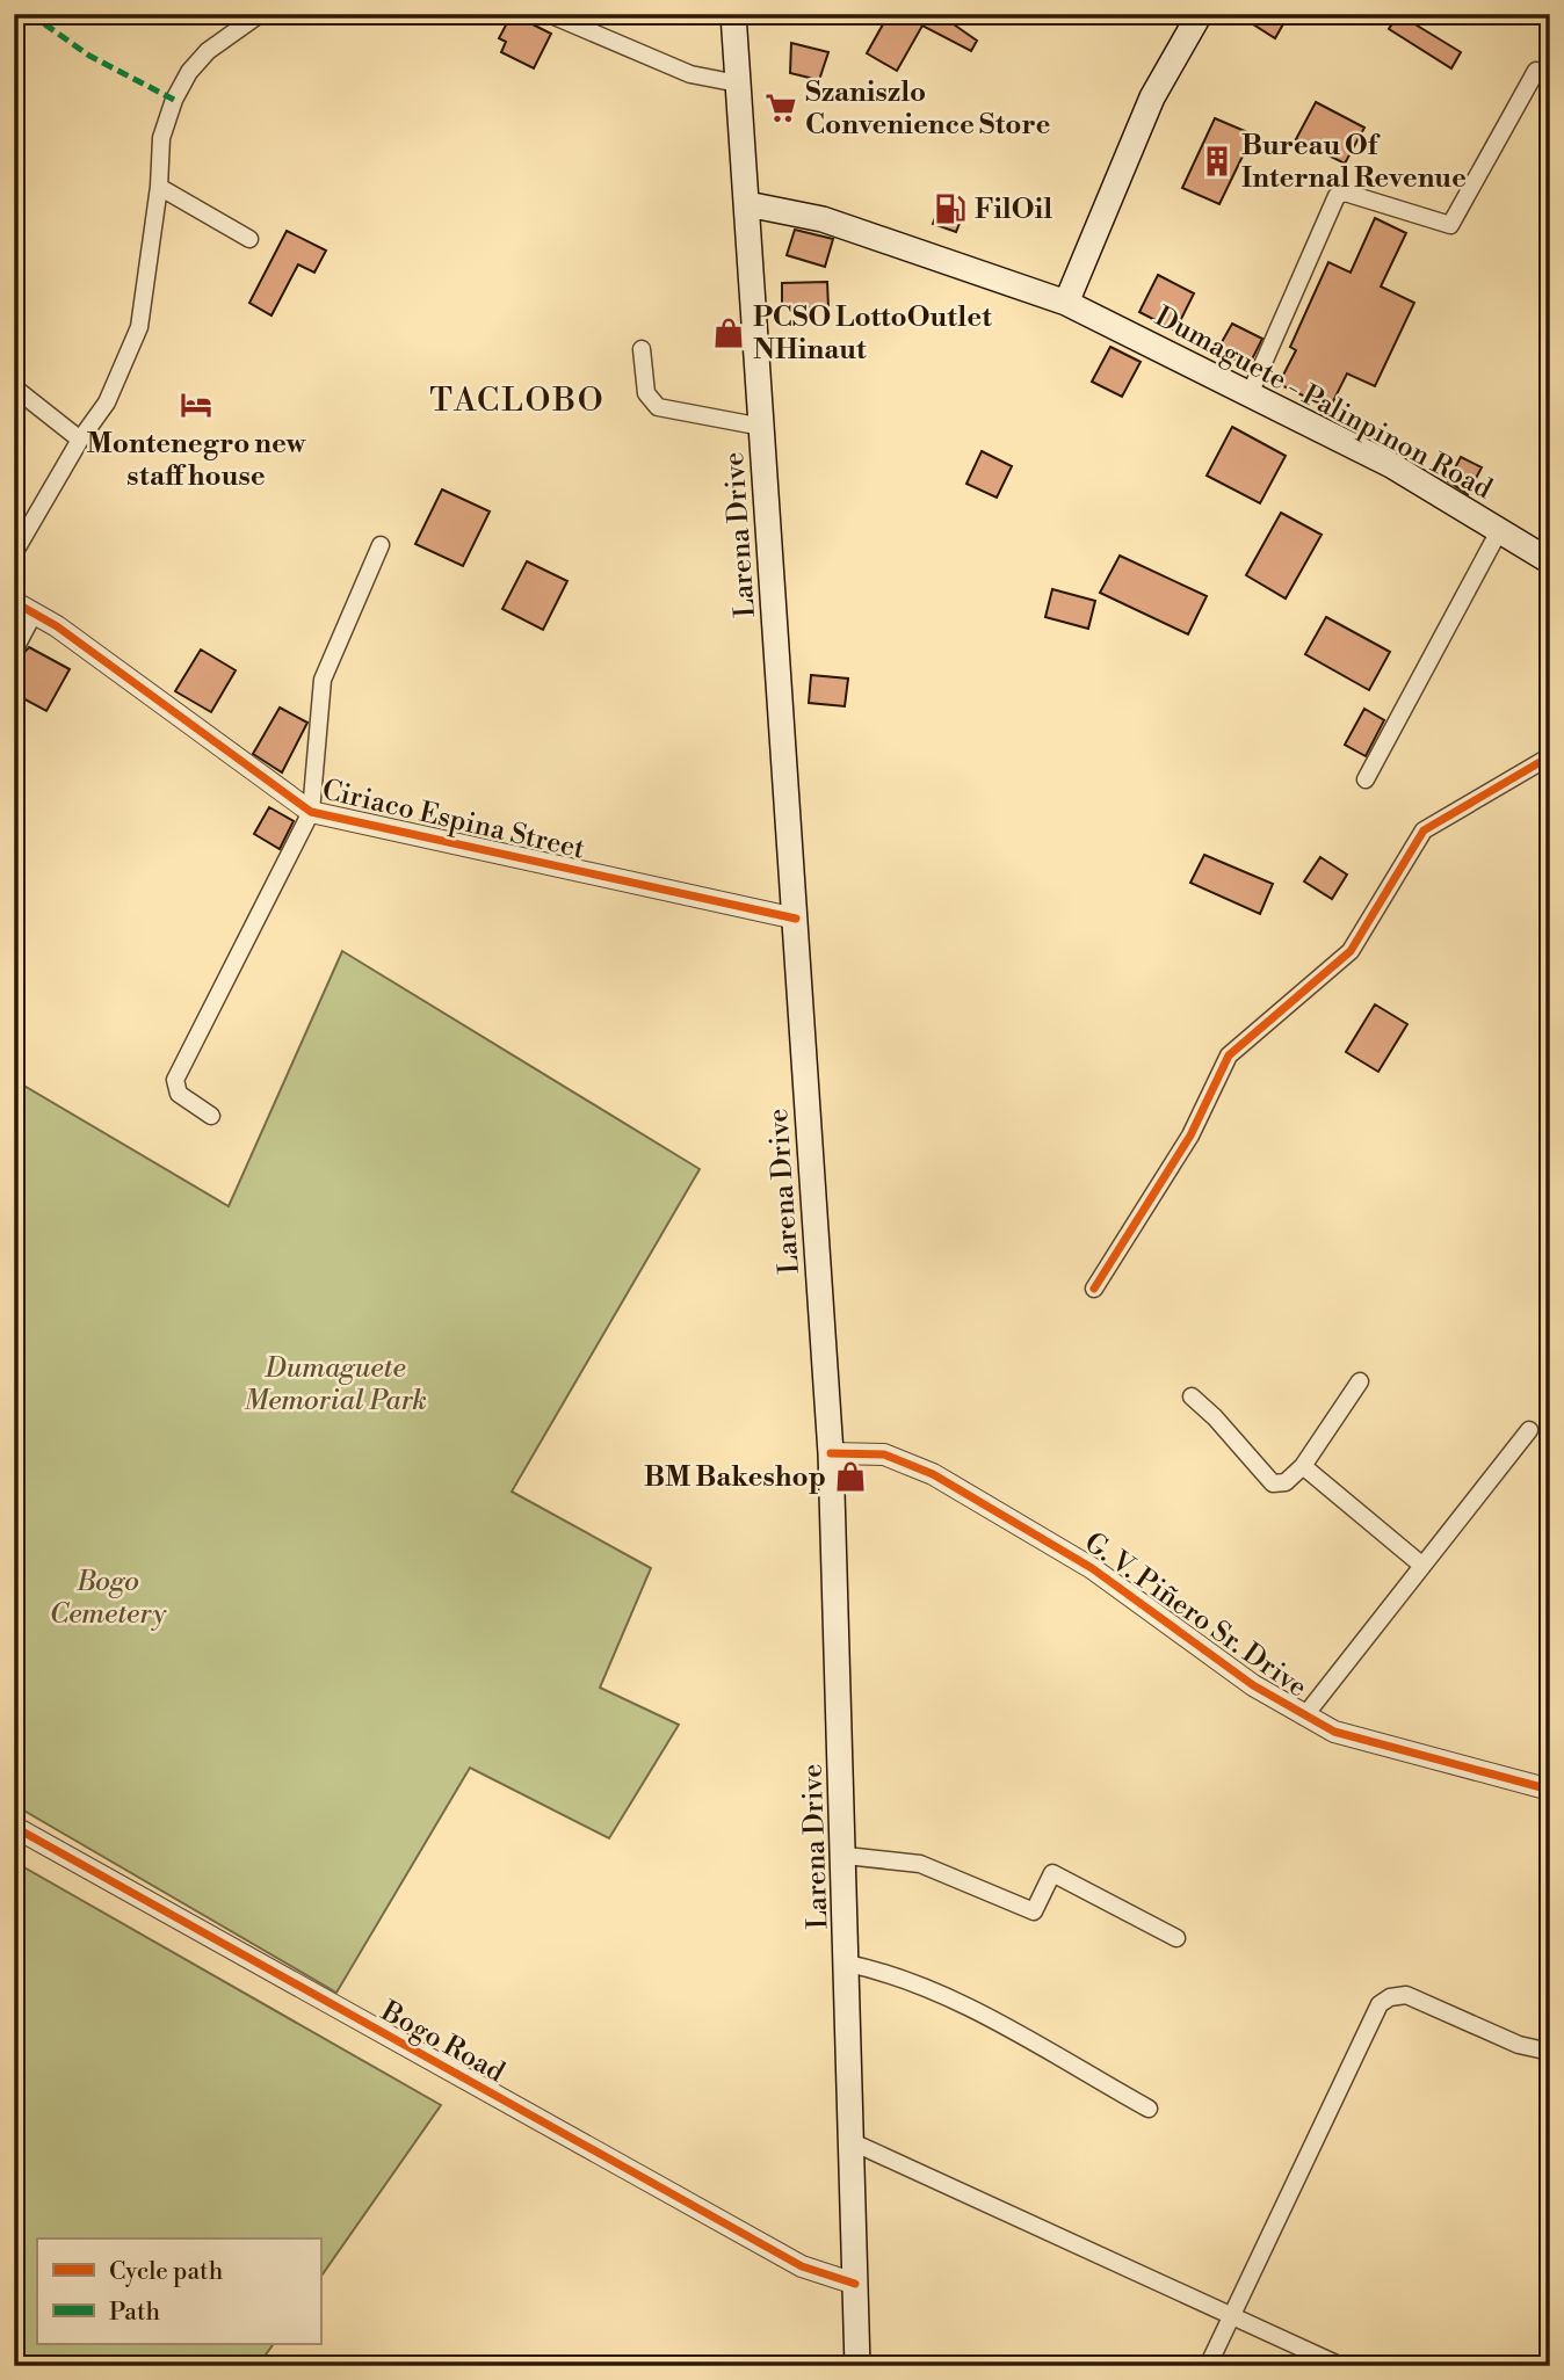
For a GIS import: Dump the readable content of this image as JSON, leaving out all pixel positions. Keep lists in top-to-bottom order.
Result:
{
  "streets": {
    "main road": ["Dumaguete - Palinpinon Road", "Larena Drive"],
    "street": ["Ciriaco Espina Street", "G. V. Piñero Sr. Drive", "Bogo Road"]
  },
  "crossings": [
    ["Dumaguete - Palinpinon Road", "Larena Drive"],
    ["Larena Drive", "Ciriaco Espina Street"],
    ["Larena Drive", "G. V. Piñero Sr. Drive"],
    ["Larena Drive", "Bogo Road"]
  ],
  "districts": ["TACLOBO"],
  "parks": ["Dumaguete Memorial Park", "Bogo Cemetery"],
  "places": {
    "supermarket": ["Szaniszlo Convenience Store"],
    "building": ["Bureau Of Internal Revenue"],
    "fuel station": ["FilOil"],
    "shop": ["PCSO LottoOutlet NHinaut", "BM Bakeshop"],
    "hotel": ["Montenegro new staff house"]
  },
  "legend": ["Cycle path", "Path"]
}
